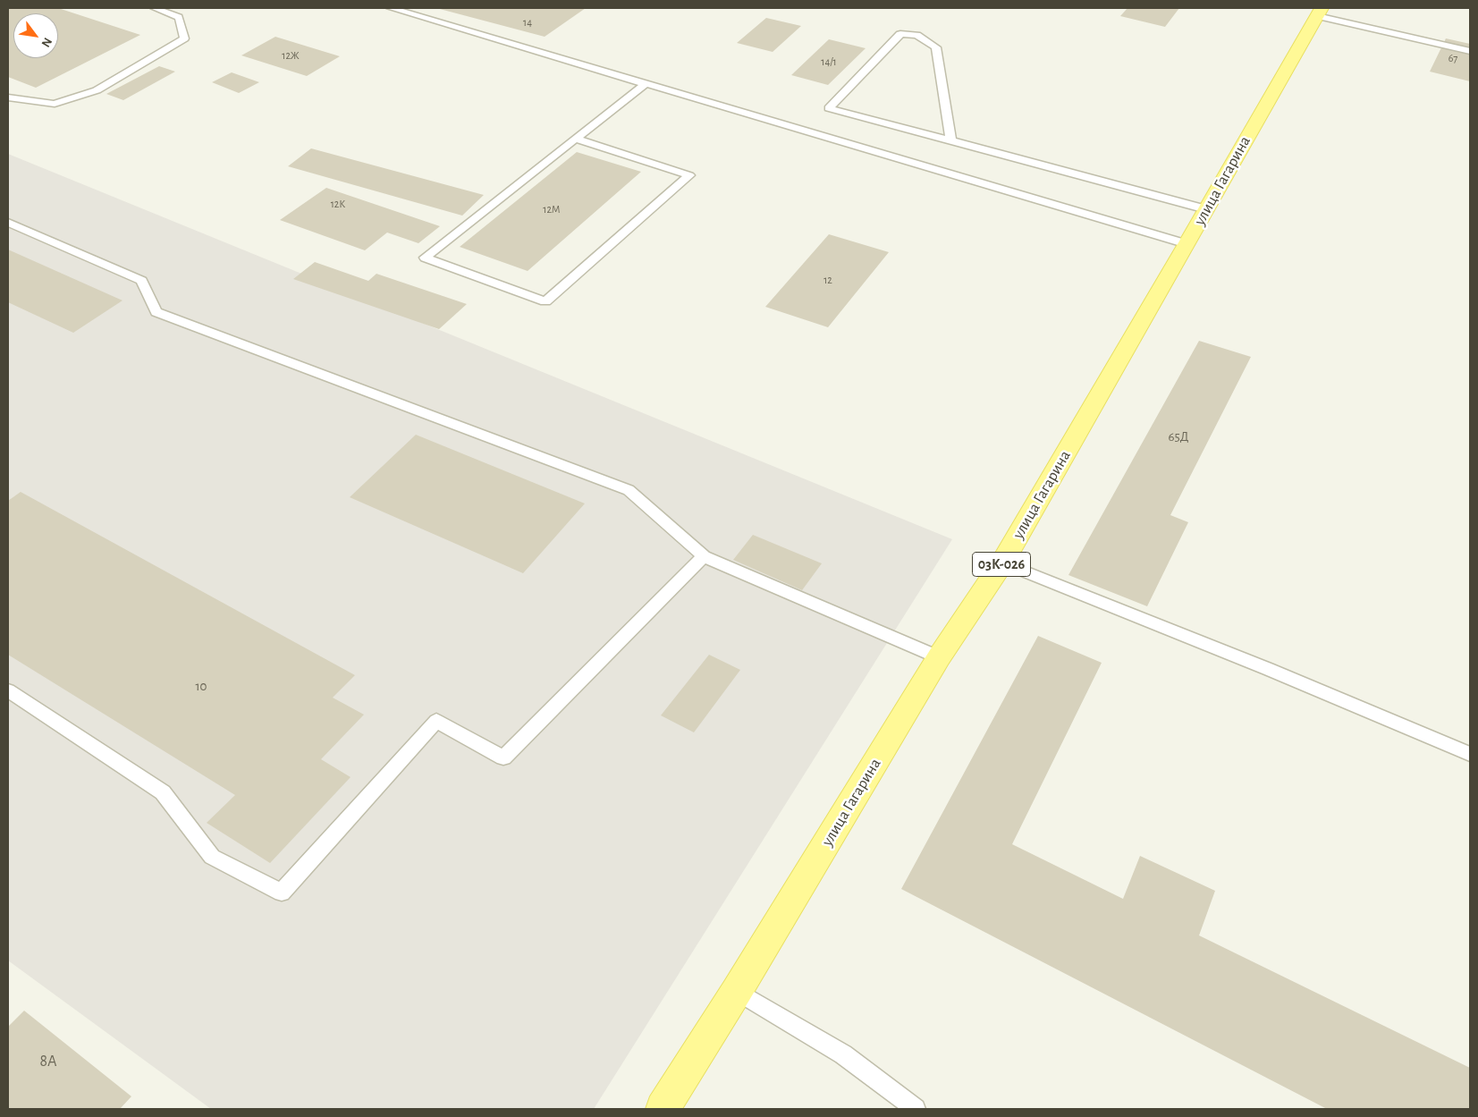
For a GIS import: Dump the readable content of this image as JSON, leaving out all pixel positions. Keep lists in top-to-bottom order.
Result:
{
  "streets": {
    "main road": ["улица Гагарина", "03К-026"]
  },
  "house_numbers": [
    "14",
    "12Ж",
    "67",
    "14/1",
    "12К",
    "12М",
    "12",
    "65Д",
    "10",
    "8А"
  ],
  "north": "bottom right"
}
